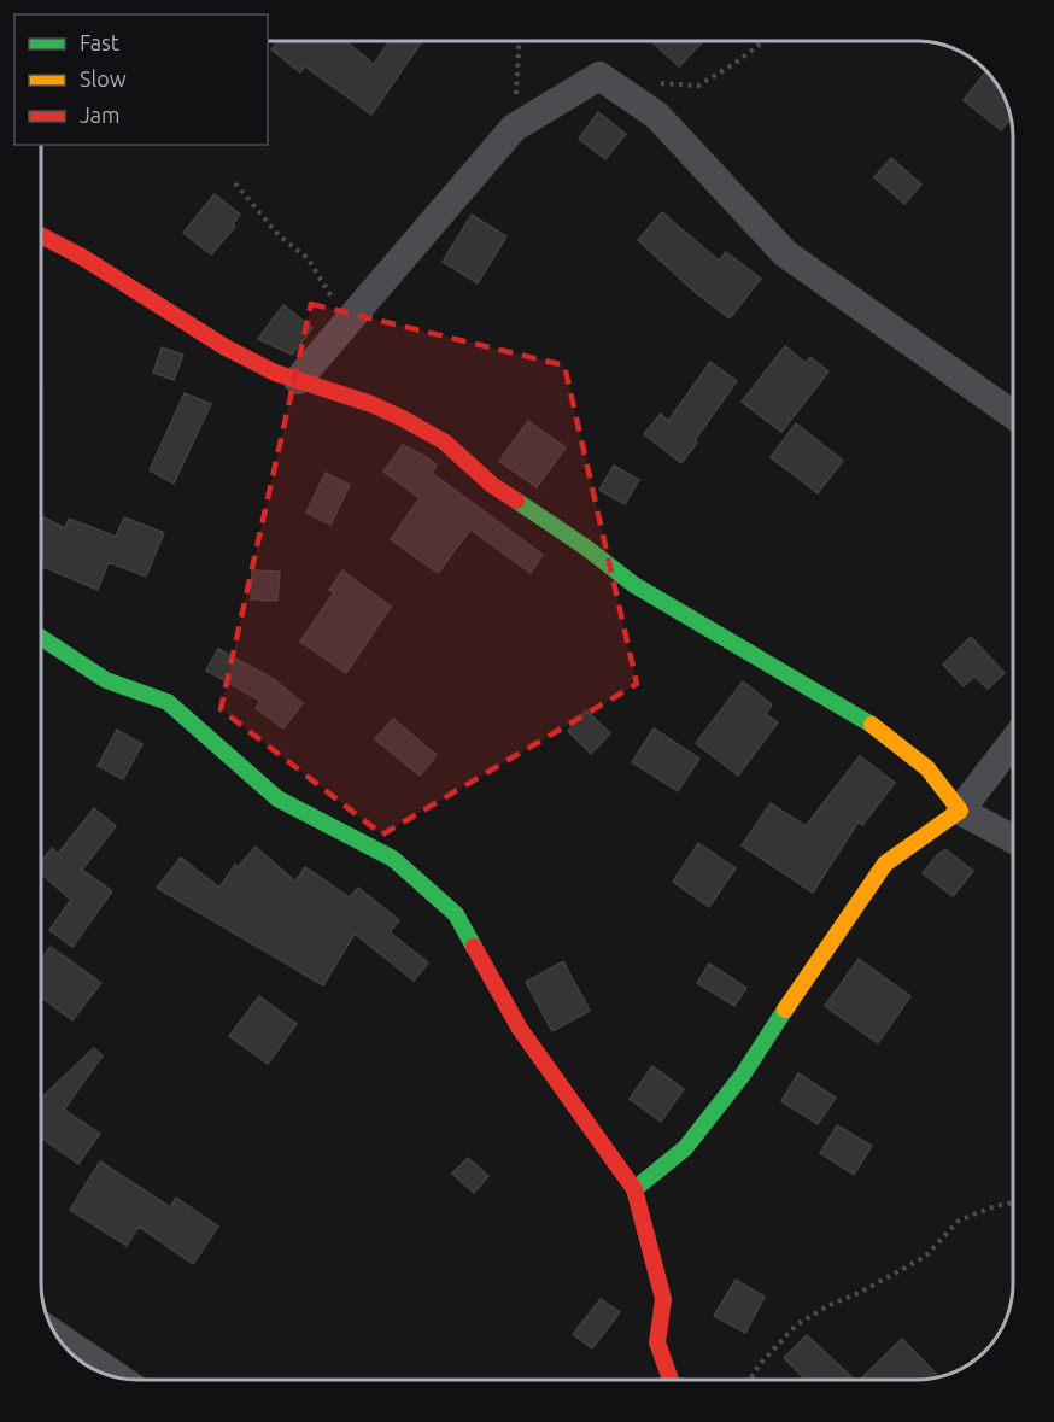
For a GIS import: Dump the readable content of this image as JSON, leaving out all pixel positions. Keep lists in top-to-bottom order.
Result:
{
  "legend": ["Fast", "Slow", "Jam"]
}
